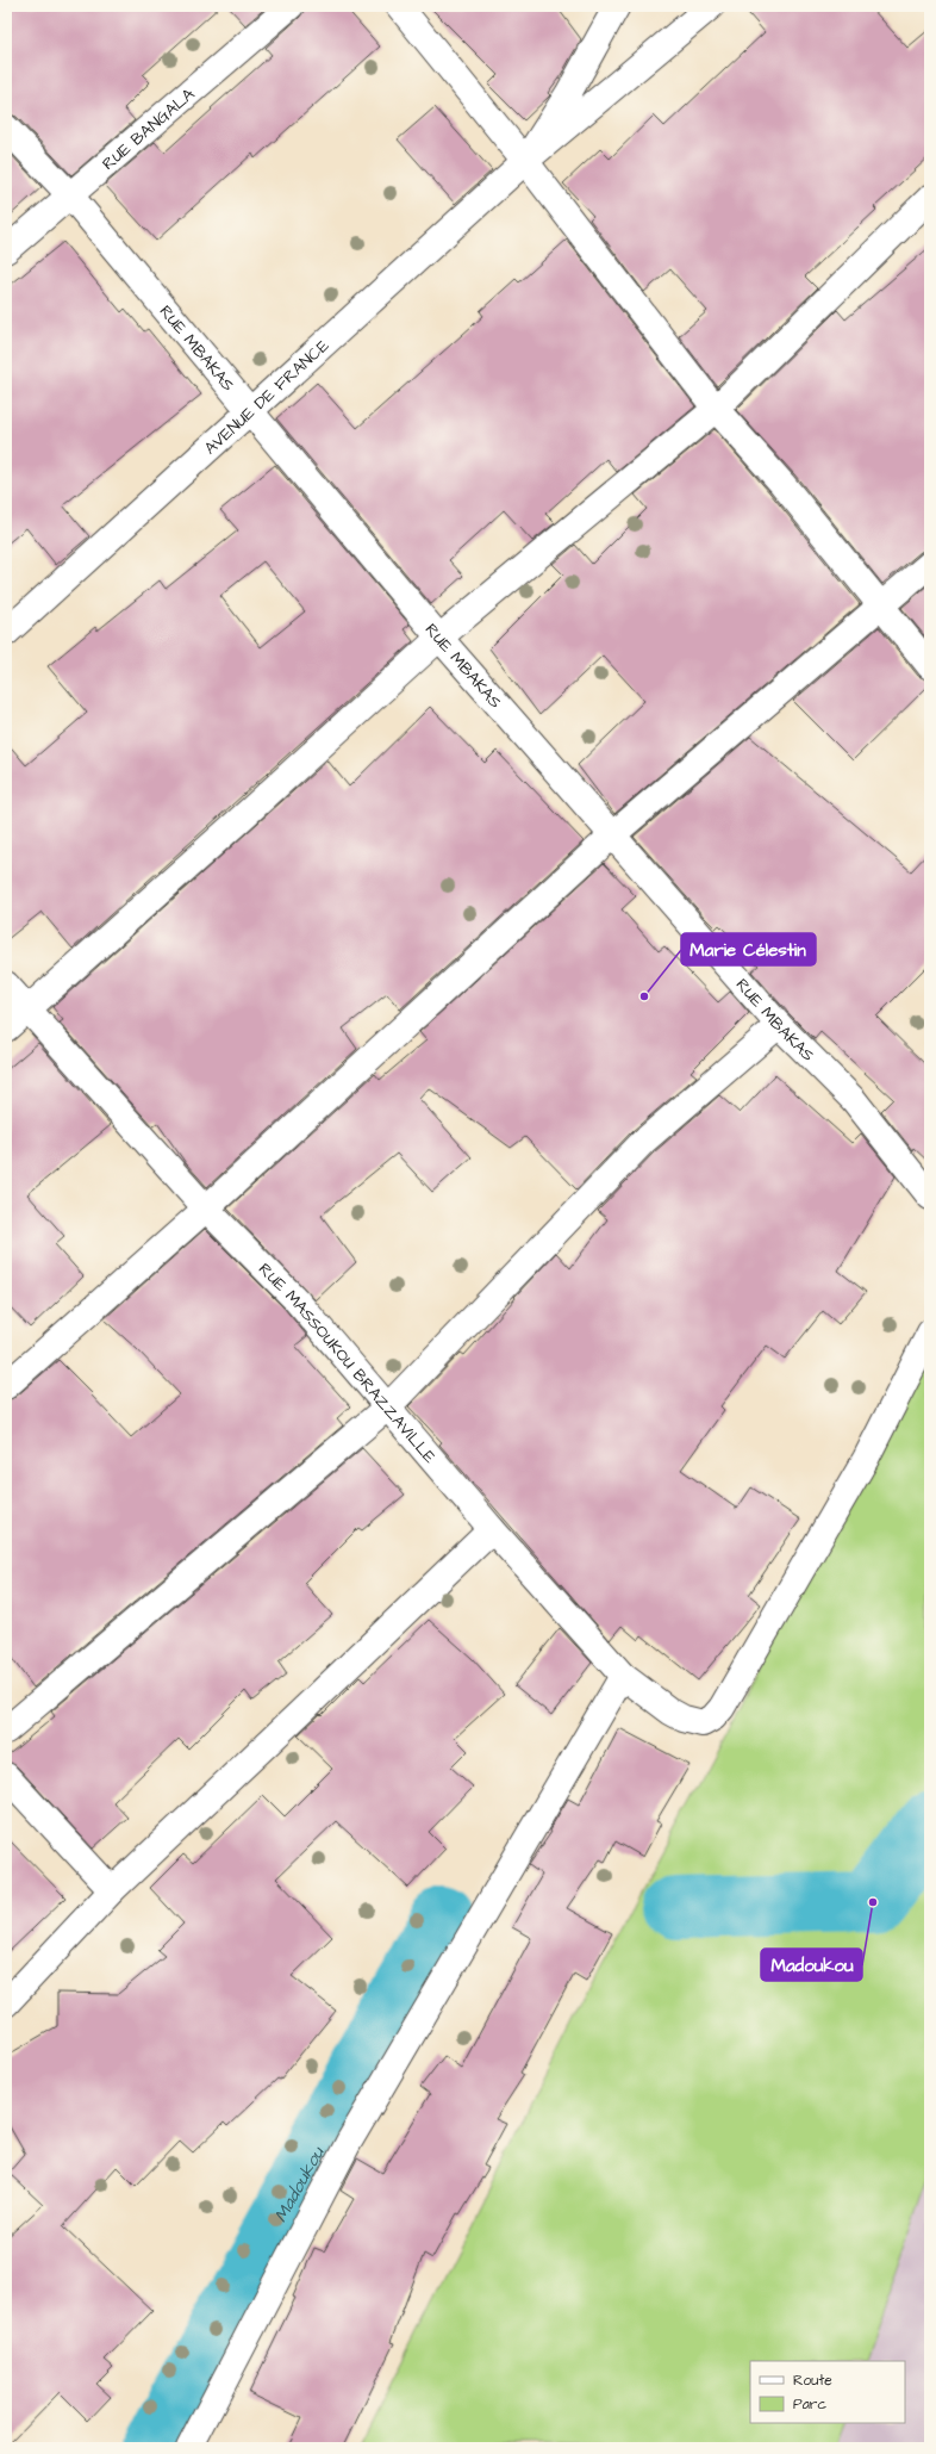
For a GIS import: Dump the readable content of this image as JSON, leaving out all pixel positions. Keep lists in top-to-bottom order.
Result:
{
  "streets": {
    "street": [
      "RUE BANGALA",
      "RUE MBAKAS",
      "AVENUE DE FRANCE",
      "RUE MASSOUKOU BRAZZAVILLE"
    ]
  },
  "crossings": [
    ["RUE BANGALA", "RUE MBAKAS"],
    ["RUE MBAKAS", "AVENUE DE FRANCE"]
  ],
  "water": ["Madoukou"],
  "places": ["Marie Célestin", "Madoukou"],
  "legend": ["Route", "Parc"]
}
